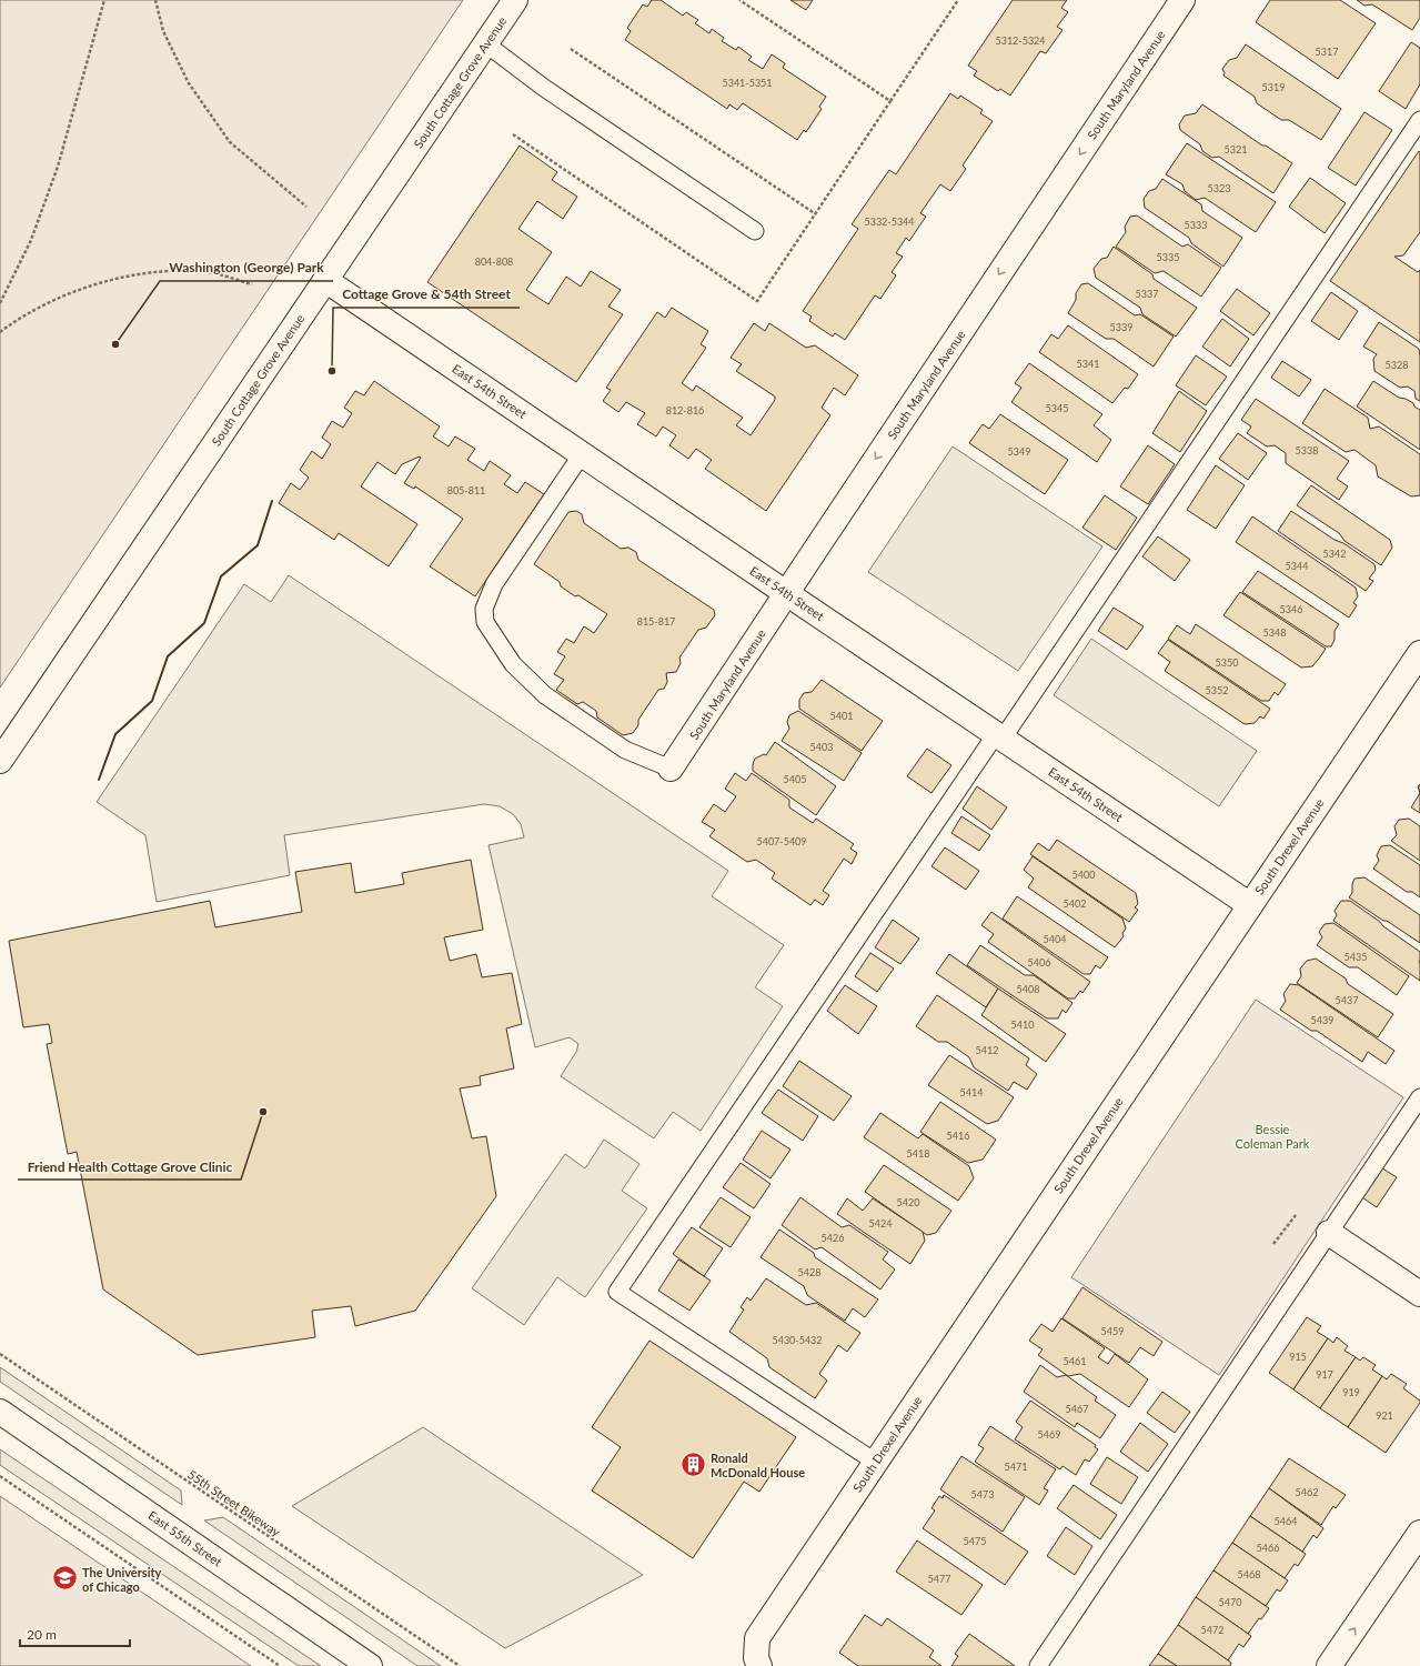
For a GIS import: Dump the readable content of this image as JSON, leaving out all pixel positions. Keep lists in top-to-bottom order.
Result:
{
  "streets": {
    "street": [
      "South Cottage Grove Avenue",
      "South Maryland Avenue",
      "East 54th Street",
      "South Drexel Avenue",
      "East 55th Street"
    ],
    "path": ["55th Street Bikeway"]
  },
  "crossings": [
    ["South Cottage Grove Avenue", "East 54th Street"],
    ["South Maryland Avenue", "East 54th Street"],
    ["East 54th Street", "South Drexel Avenue"]
  ],
  "one_way": ["South Maryland Avenue"],
  "parks": ["Bessie Coleman Park"],
  "places": {
    "other": ["Washington (George) Park", "Cottage Grove & 54th Street", "Friend Health Cottage Grove Clinic"],
    "building": ["Ronald McDonald House"],
    "school or university": ["The University of Chicago"]
  },
  "house_numbers": [
    "5312-5324",
    "5317",
    "5341-5351",
    "5319",
    "5321",
    "5323",
    "5332-5344",
    "5333",
    "5335",
    "804-808",
    "5337",
    "5339",
    "5341",
    "5328",
    "5345",
    "812-816",
    "5338",
    "5349",
    "805-811",
    "5342",
    "5344",
    "5346",
    "815-817",
    "5348",
    "5350",
    "5352",
    "5401",
    "5403",
    "5405",
    "5407-5409",
    "5400",
    "5402",
    "5404",
    "5435",
    "5406",
    "5408",
    "5437",
    "5439",
    "5410",
    "5412",
    "5414",
    "5416",
    "5418",
    "5420",
    "5424",
    "5426",
    "5428",
    "5459",
    "5430-5432",
    "915",
    "5461",
    "917",
    "919",
    "5467",
    "921",
    "5469",
    "5471",
    "5462",
    "5473",
    "5464",
    "5475",
    "5466",
    "5468",
    "5477",
    "5470",
    "5472"
  ],
  "scale_bar": "20 m"
}
